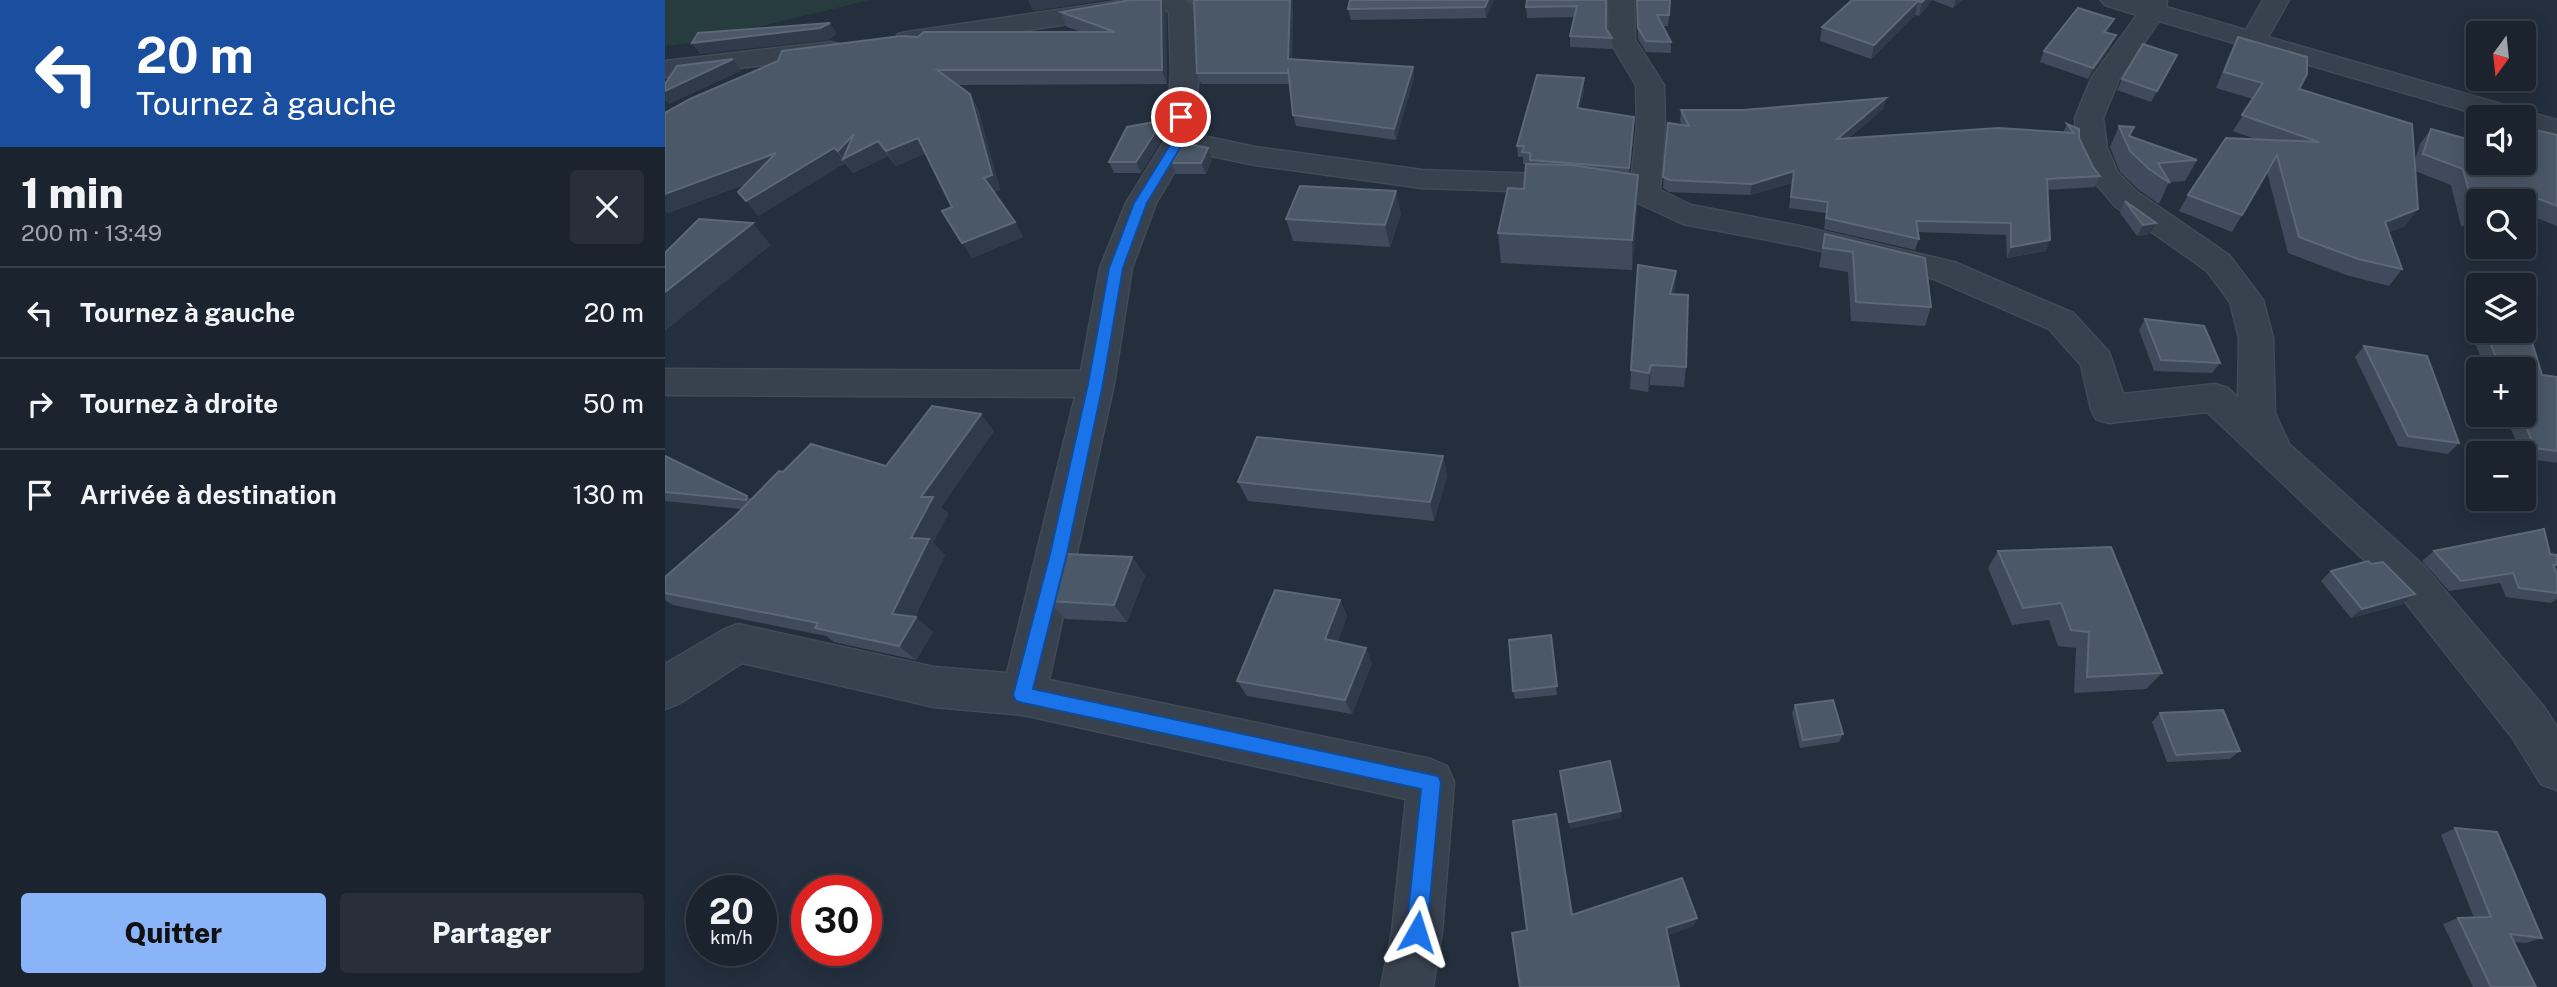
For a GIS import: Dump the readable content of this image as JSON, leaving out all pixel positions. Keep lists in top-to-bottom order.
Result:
{
  "north": "bottom",
  "page": {
    "turn": ["20 m", "Tournez à gauche"],
    "map_buttons": ["+", "−"],
    "heading": ["1 min", "200 m · 13:49"],
    "list": [
      {
        "name": "Tournez à gauche",
        "value": "20 m"
      },
      {
        "name": "Tournez à droite",
        "value": "50 m"
      },
      {
        "name": "Arrivée à destination",
        "value": "130 m"
      }
    ],
    "speed": "20 km/h",
    "limit": "30",
    "buttons": ["Quitter", "Partager"]
  }
}
